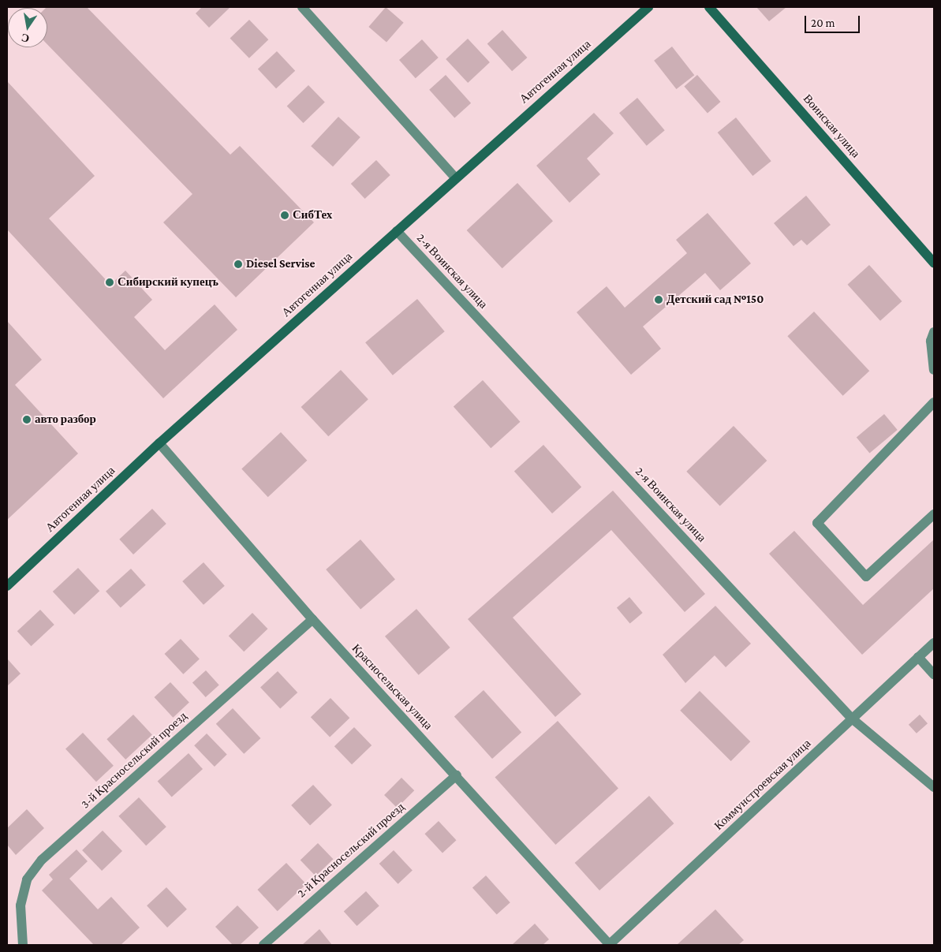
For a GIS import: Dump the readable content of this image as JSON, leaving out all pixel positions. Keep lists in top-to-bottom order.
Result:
{
  "streets": {
    "street": [
      "Автогенная улица",
      "Воинская улица",
      "2-я Воинская улица",
      "Красносельская улица",
      "3-й Красносельский проезд",
      "Коммунстроевская улица",
      "2-й Красносельский проезд"
    ]
  },
  "crossings": [
    ["Автогенная улица", "2-я Воинская улица"],
    ["Автогенная улица", "Красносельская улица"],
    ["2-я Воинская улица", "Коммунстроевская улица"],
    ["Красносельская улица", "3-й Красносельский проезд"],
    ["Красносельская улица", "Коммунстроевская улица"],
    ["Красносельская улица", "2-й Красносельский проезд"]
  ],
  "places": [
    "СибТех",
    "Diesel Servise",
    "Сибирский купецъ",
    "Детский сад №150",
    "авто разбор"
  ],
  "scale_bar": "20 m",
  "north": "bottom"
}
